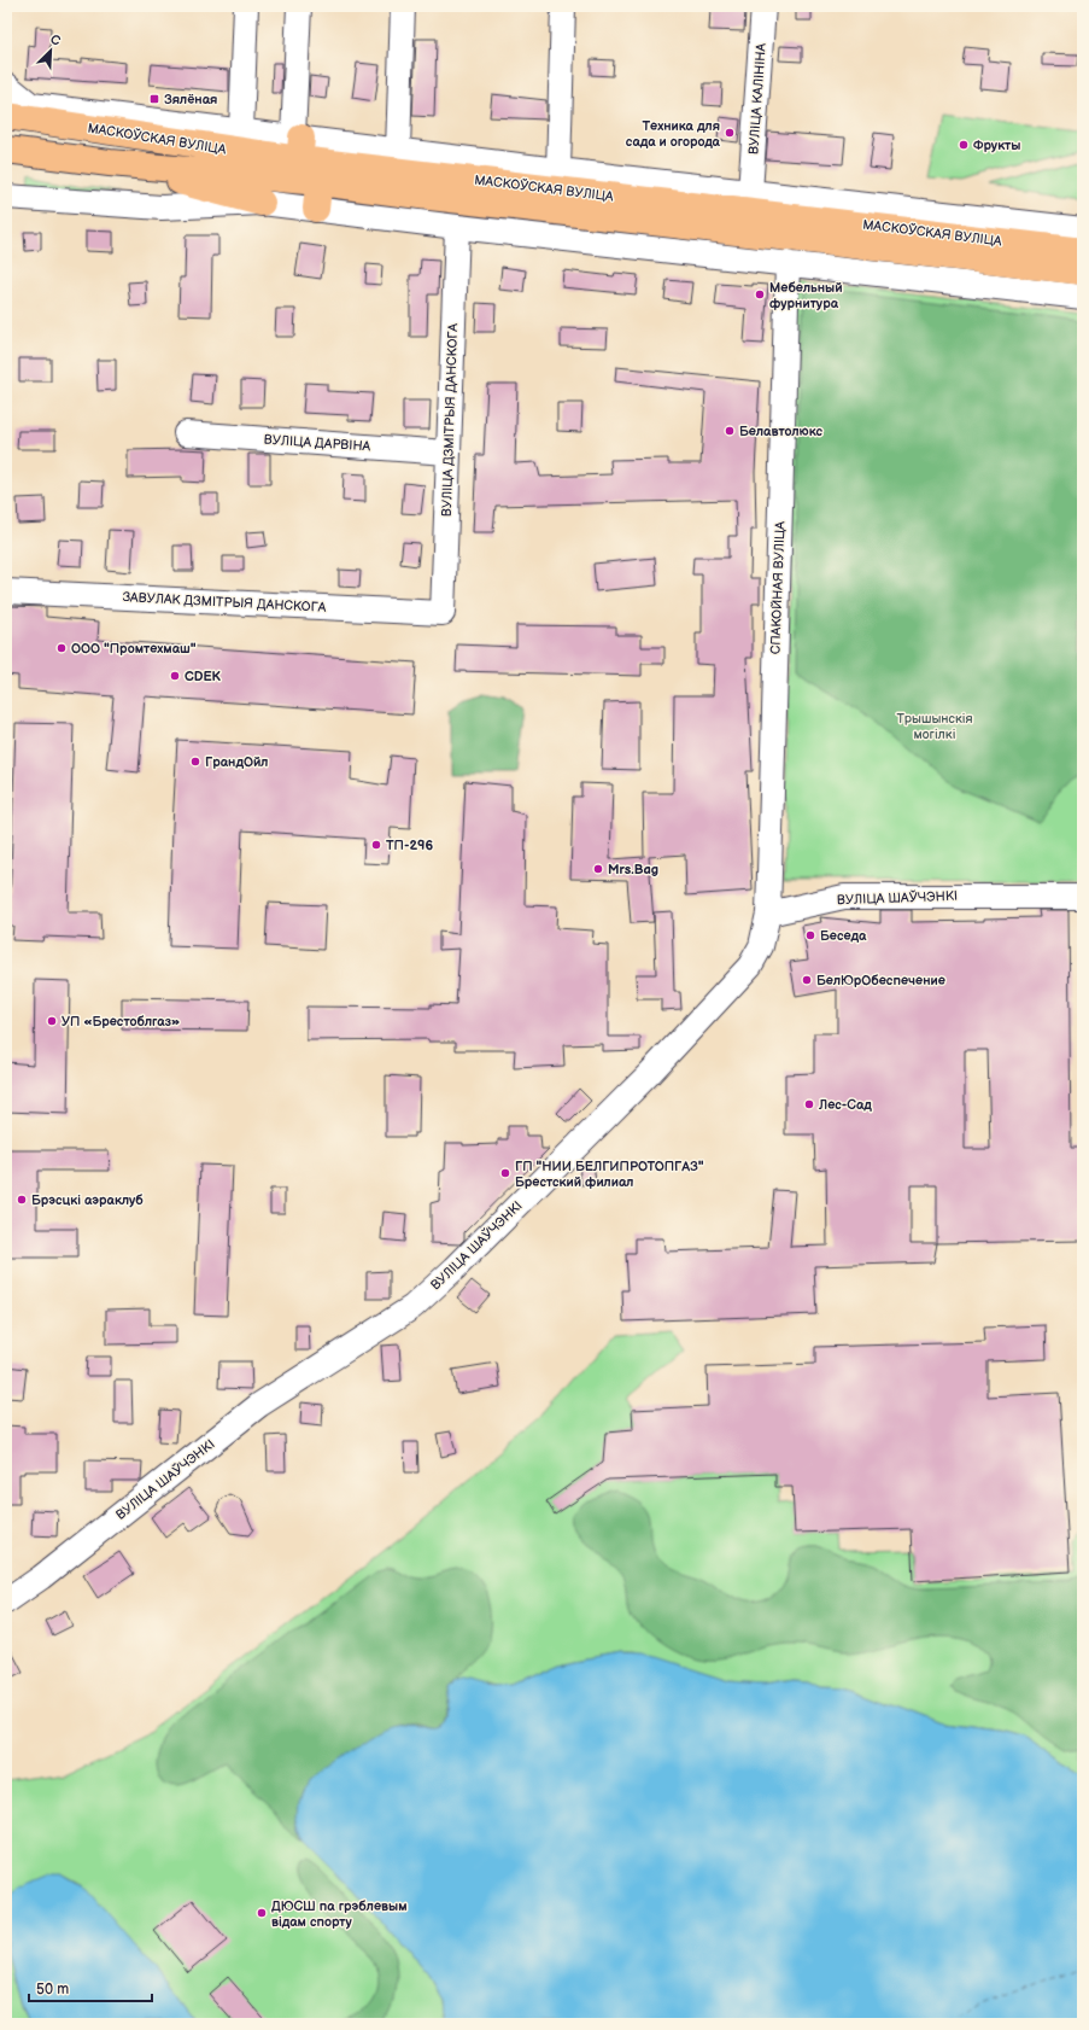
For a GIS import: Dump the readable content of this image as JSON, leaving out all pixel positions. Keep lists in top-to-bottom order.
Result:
{
  "streets": {
    "main road": ["МАСКОЎСКАЯ ВУЛІЦА"],
    "street": [
      "ВУЛІЦА КАЛІНІНА",
      "ВУЛІЦА ДЗМІТРЫЯ ДАНСКОГА",
      "ВУЛІЦА ДАРВІНА",
      "СПАКОЙНАЯ ВУЛІЦА",
      "ЗАВУЛАК ДЗМІТРЫЯ ДАНСКОГА",
      "ВУЛІЦА ШАЎЧЭНКІ"
    ]
  },
  "crossings": [
    ["ВУЛІЦА КАЛІНІНА", "МАСКОЎСКАЯ ВУЛІЦА"],
    ["ВУЛІЦА ДЗМІТРЫЯ ДАНСКОГА", "ВУЛІЦА ДАРВІНА"],
    ["ВУЛІЦА ДЗМІТРЫЯ ДАНСКОГА", "ЗАВУЛАК ДЗМІТРЫЯ ДАНСКОГА"],
    ["СПАКОЙНАЯ ВУЛІЦА", "ВУЛІЦА ШАЎЧЭНКІ"]
  ],
  "parks": ["Трышынскія могілкі"],
  "places": {
    "transit": ["Зялёная"],
    "other": [
      "Техника для сада и огорода",
      "Фрукты",
      "Мебельный фурнитура",
      "Белавтолюкс",
      "ООО \"Промтехмаш\"",
      "CDEK",
      "ГрандОйл",
      "ТП-296",
      "Mrs.Bag",
      "Беседа",
      "БелЮрОбеспечение",
      "УП «Брестоблгаз»",
      "Лес-Сад",
      "ГП \"НИИ БЕЛГИПРОТОПГАЗ\" Брестский филиал",
      "Брэсцкі аэраклуб",
      "ДЮСШ па грэблевым відам спорту"
    ]
  },
  "scale_bar": "50 m",
  "north": "top right"
}
